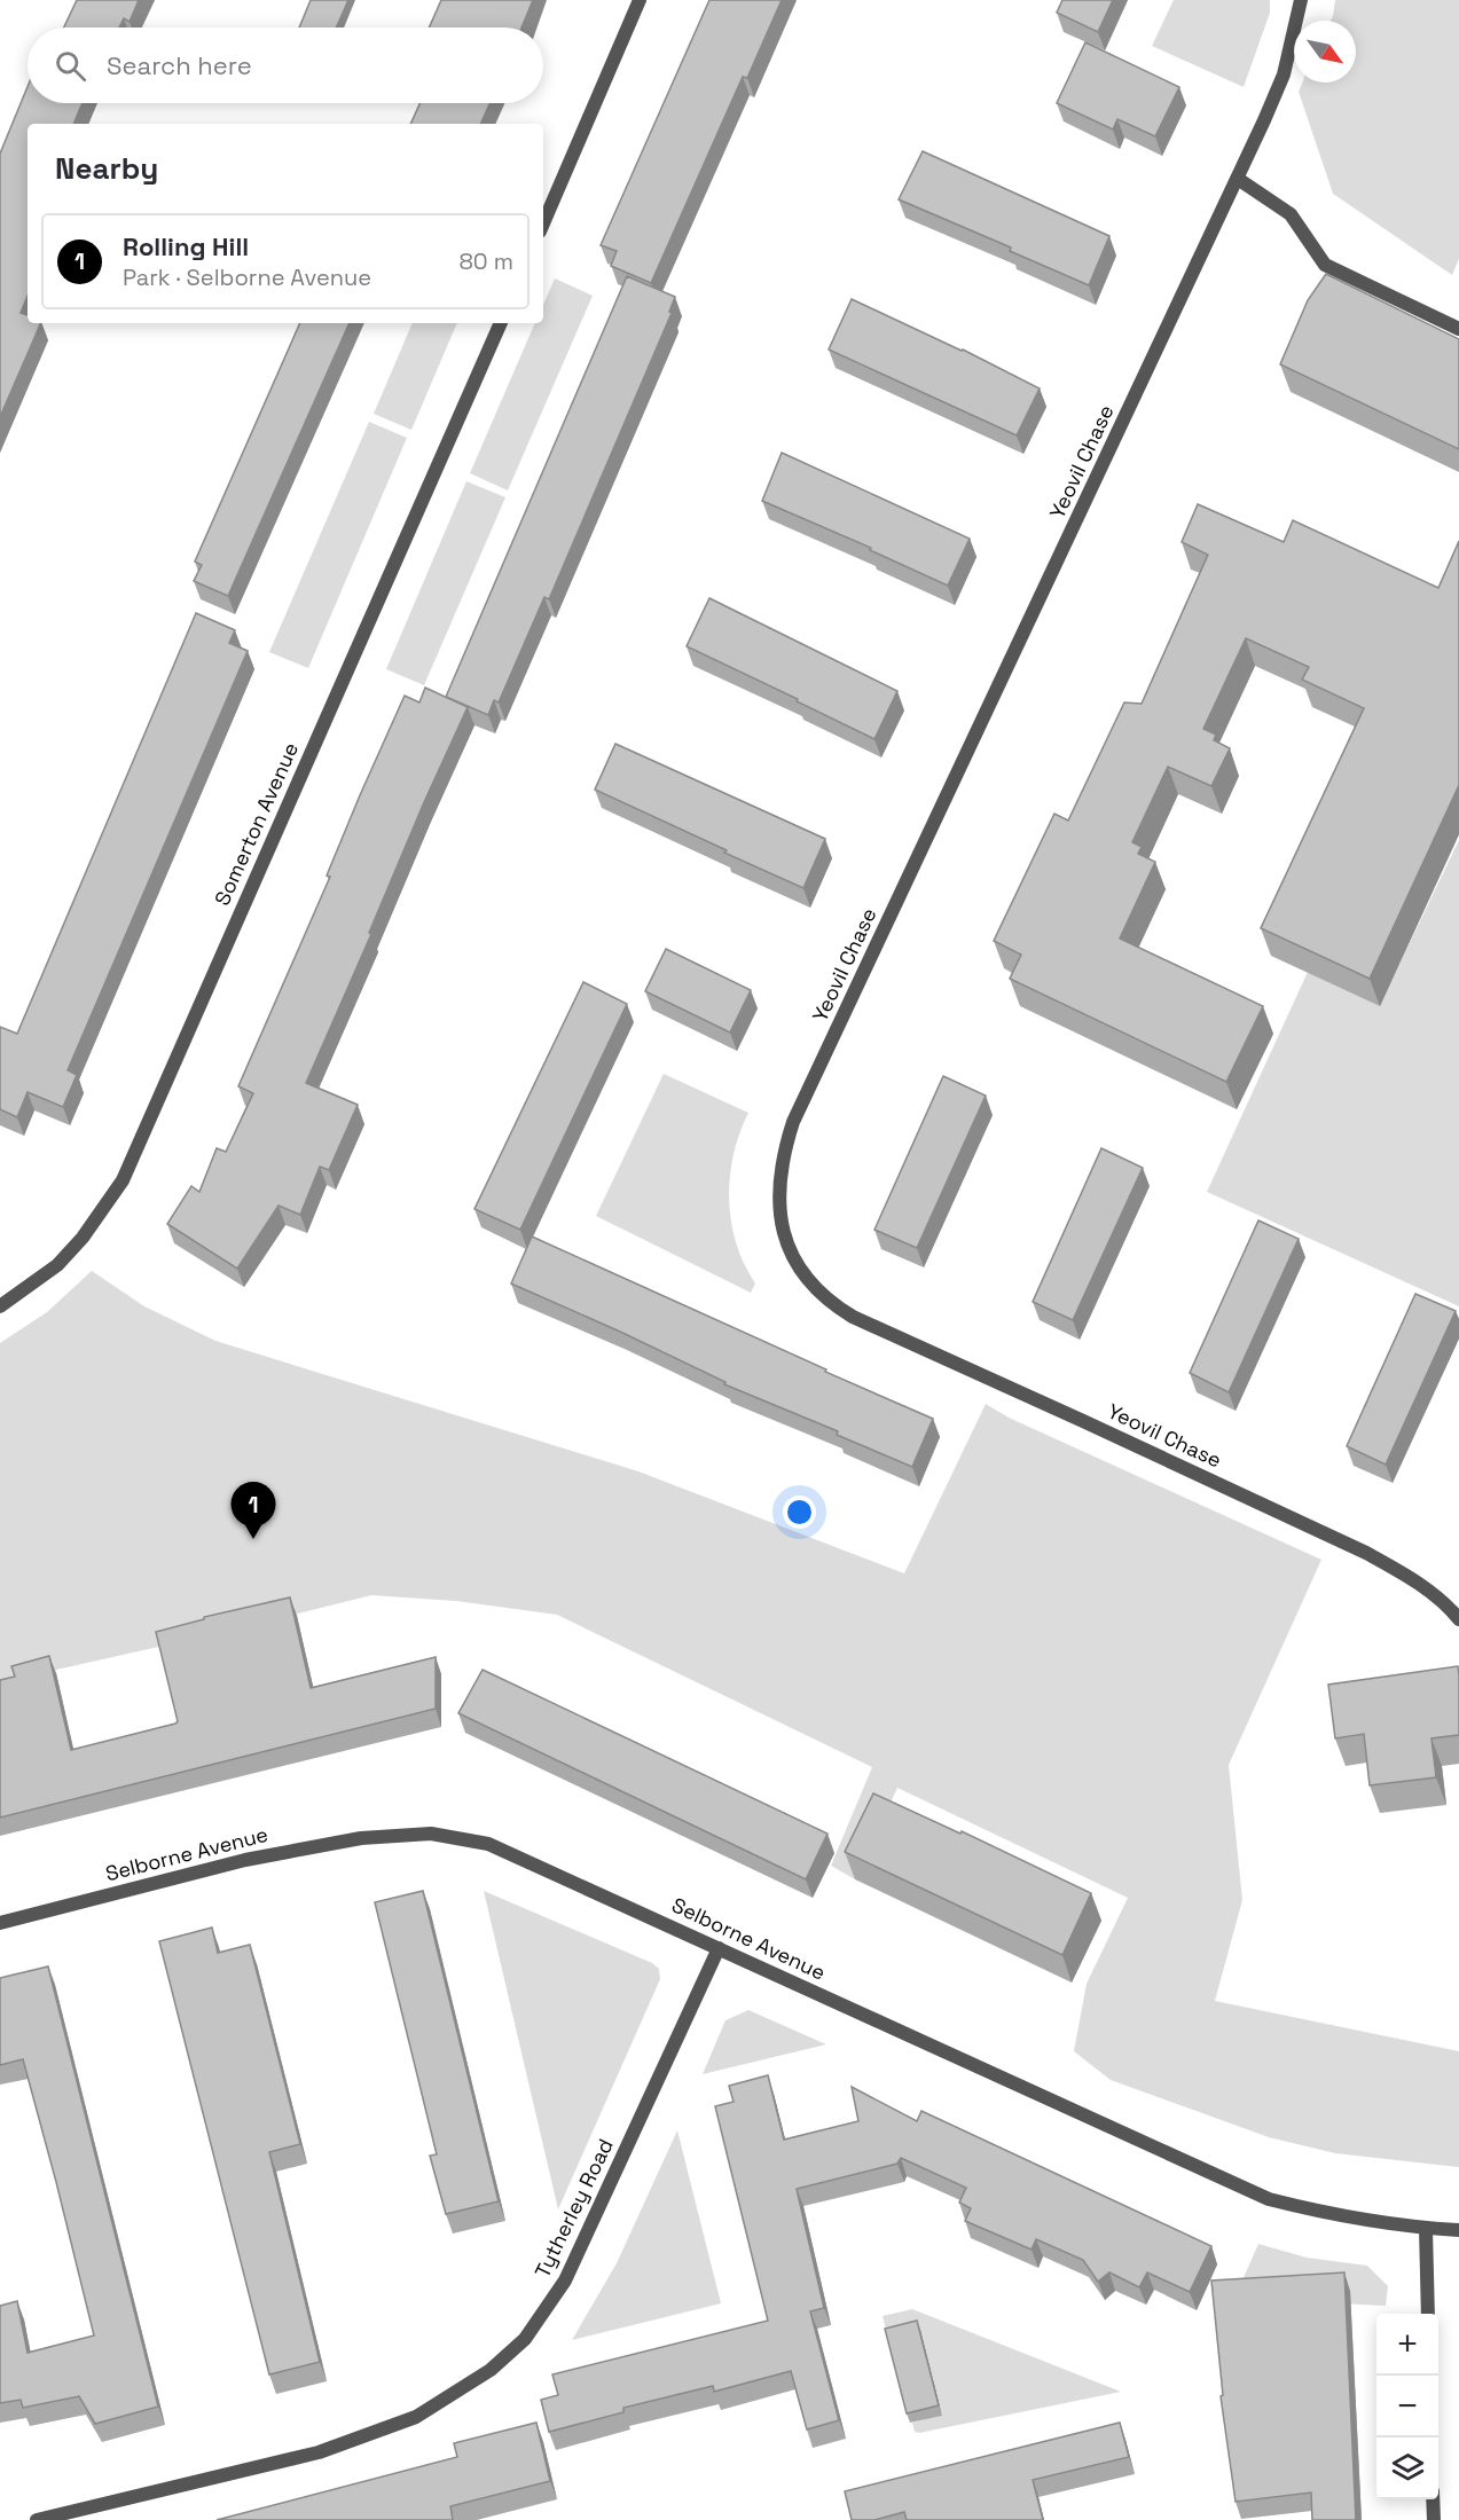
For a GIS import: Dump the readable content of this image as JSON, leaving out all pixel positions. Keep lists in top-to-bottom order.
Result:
{
  "streets": {
    "street": [
      "Yeovil Chase",
      "Somerton Avenue",
      "Selborne Avenue",
      "Tytherley Road"
    ]
  },
  "crossings": [
    ["Selborne Avenue", "Tytherley Road"]
  ],
  "north": "bottom right",
  "page": {
    "search": "Search here",
    "heading": "Nearby",
    "list": [
      {
        "mark": "1",
        "name": "Rolling Hill",
        "note": "Park · Selborne Avenue",
        "value": "80 m"
      }
    ],
    "pins": "1",
    "map_buttons": ["+", "−"]
  }
}
